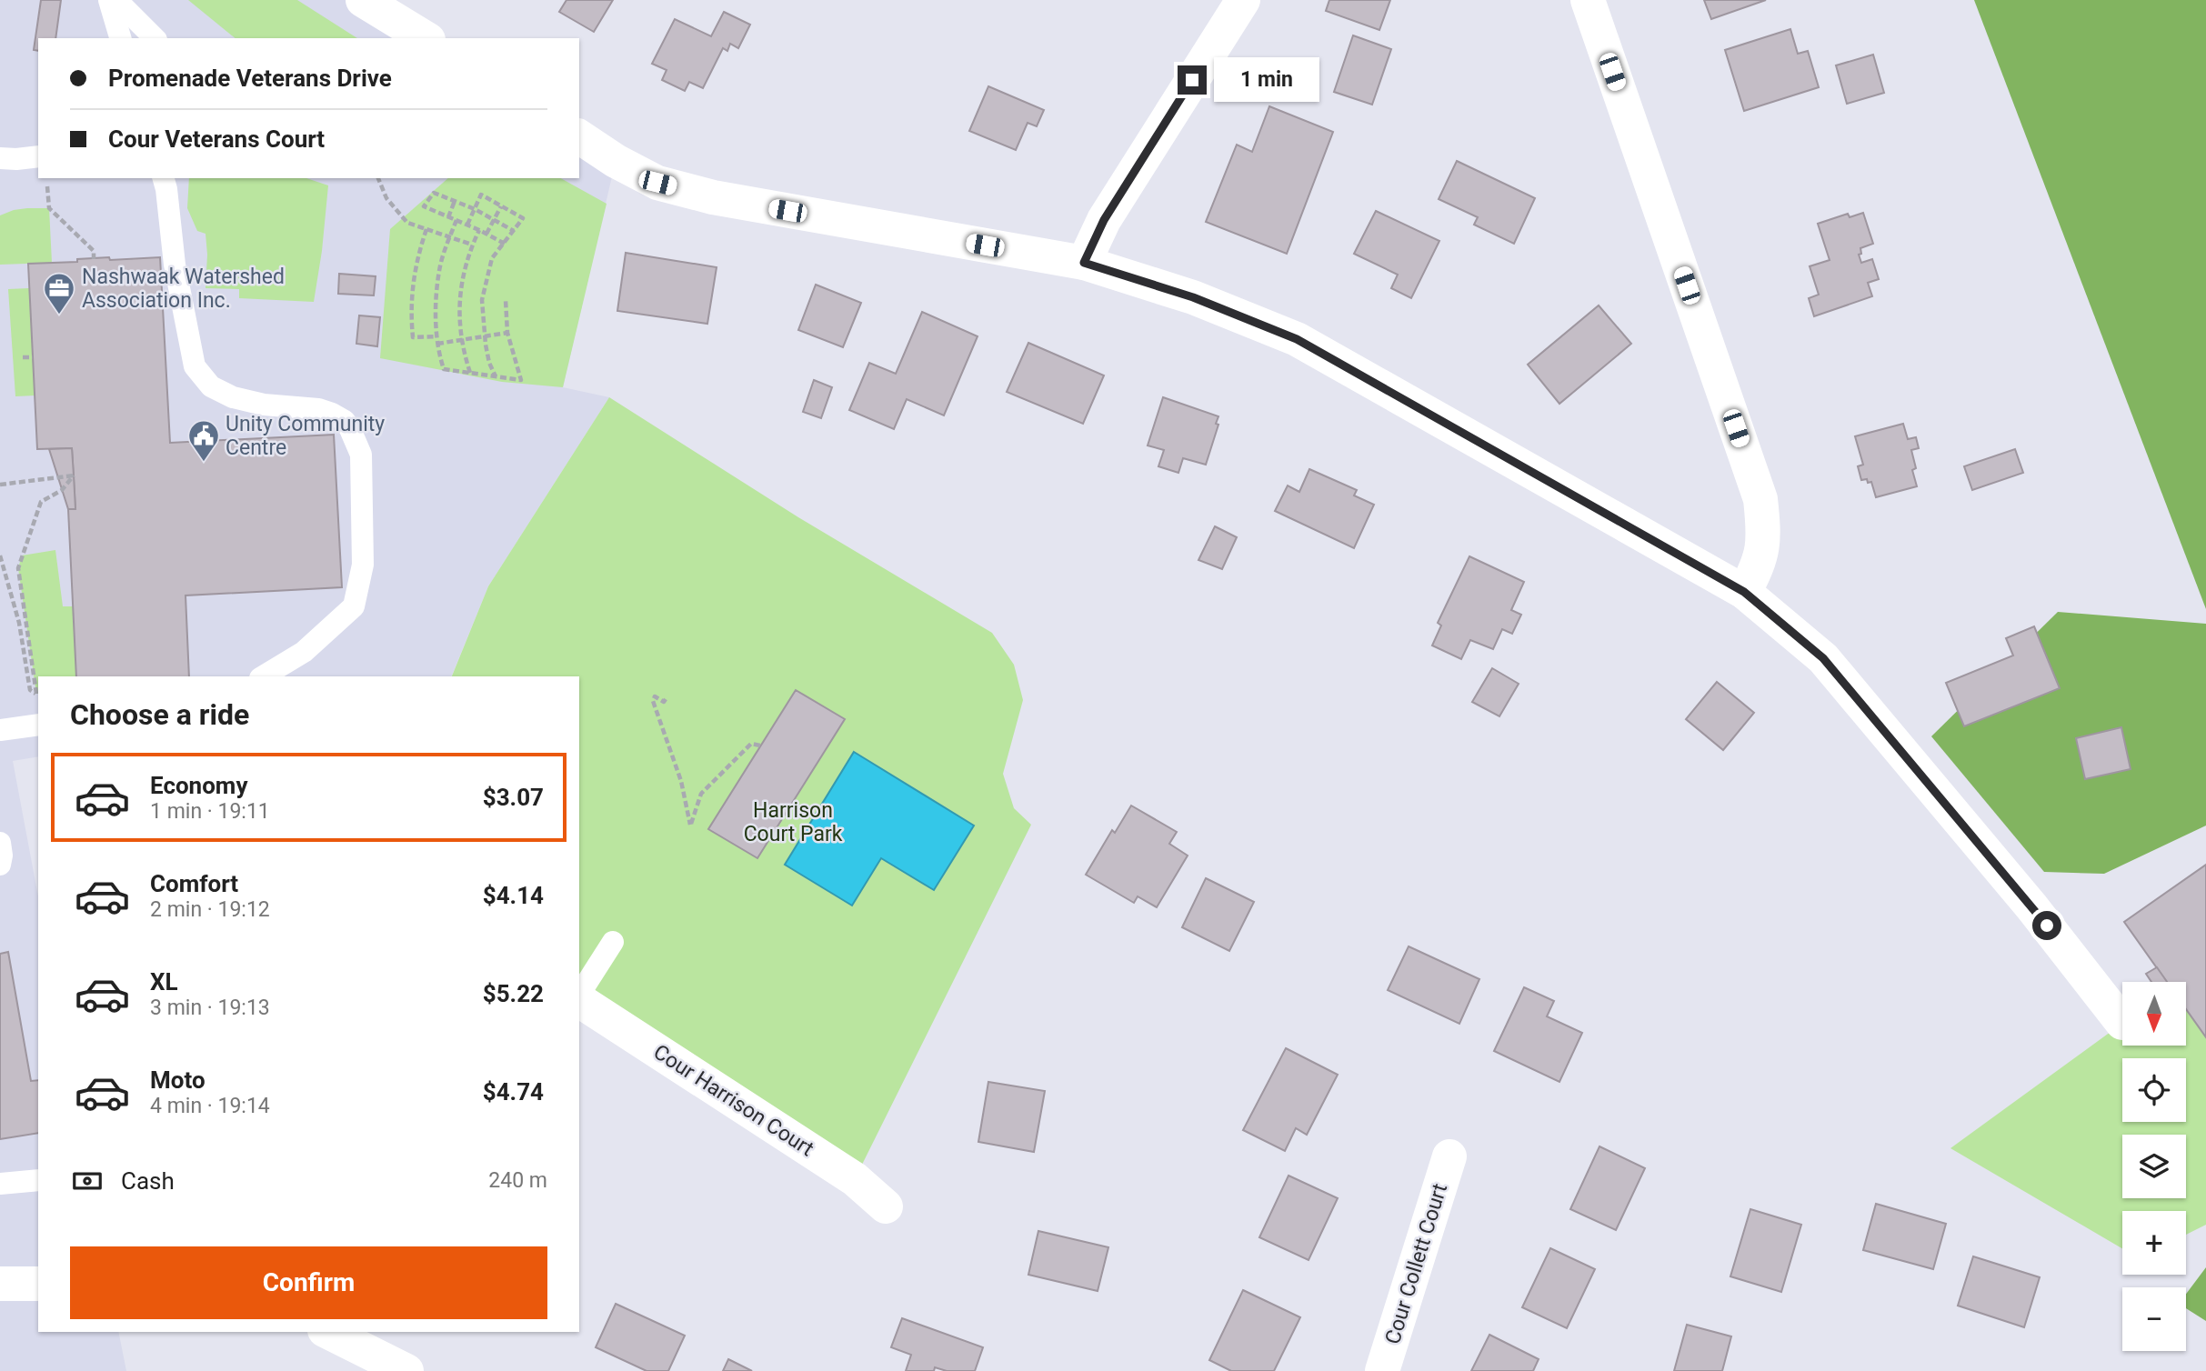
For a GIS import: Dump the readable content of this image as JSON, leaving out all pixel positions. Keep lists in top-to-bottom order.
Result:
{
  "streets": {
    "street": ["Cour Harrison Court", "Cour Collett Court"]
  },
  "parks": ["Harrison Court Park"],
  "places": {
    "office": ["Nashwaak Watershed Association Inc."],
    "public building": ["Unity Community Centre"]
  },
  "north": "bottom",
  "page": {
    "banner": ["Promenade Veterans Drive", "Cour Veterans Court"],
    "bubble": "1 min",
    "heading": "Choose a ride",
    "list": [
      {
        "name": "Economy",
        "note": "1 min · 19:11",
        "value": "$3.07"
      },
      {
        "name": "Comfort",
        "note": "2 min · 19:12",
        "value": "$4.14"
      },
      {
        "name": "XL",
        "note": "3 min · 19:13",
        "value": "$5.22"
      },
      {
        "name": "Moto",
        "note": "4 min · 19:14",
        "value": "$4.74"
      }
    ],
    "map_buttons": ["+", "−"],
    "pay": ["Cash", "240 m"],
    "buttons": "Confirm"
  }
}
